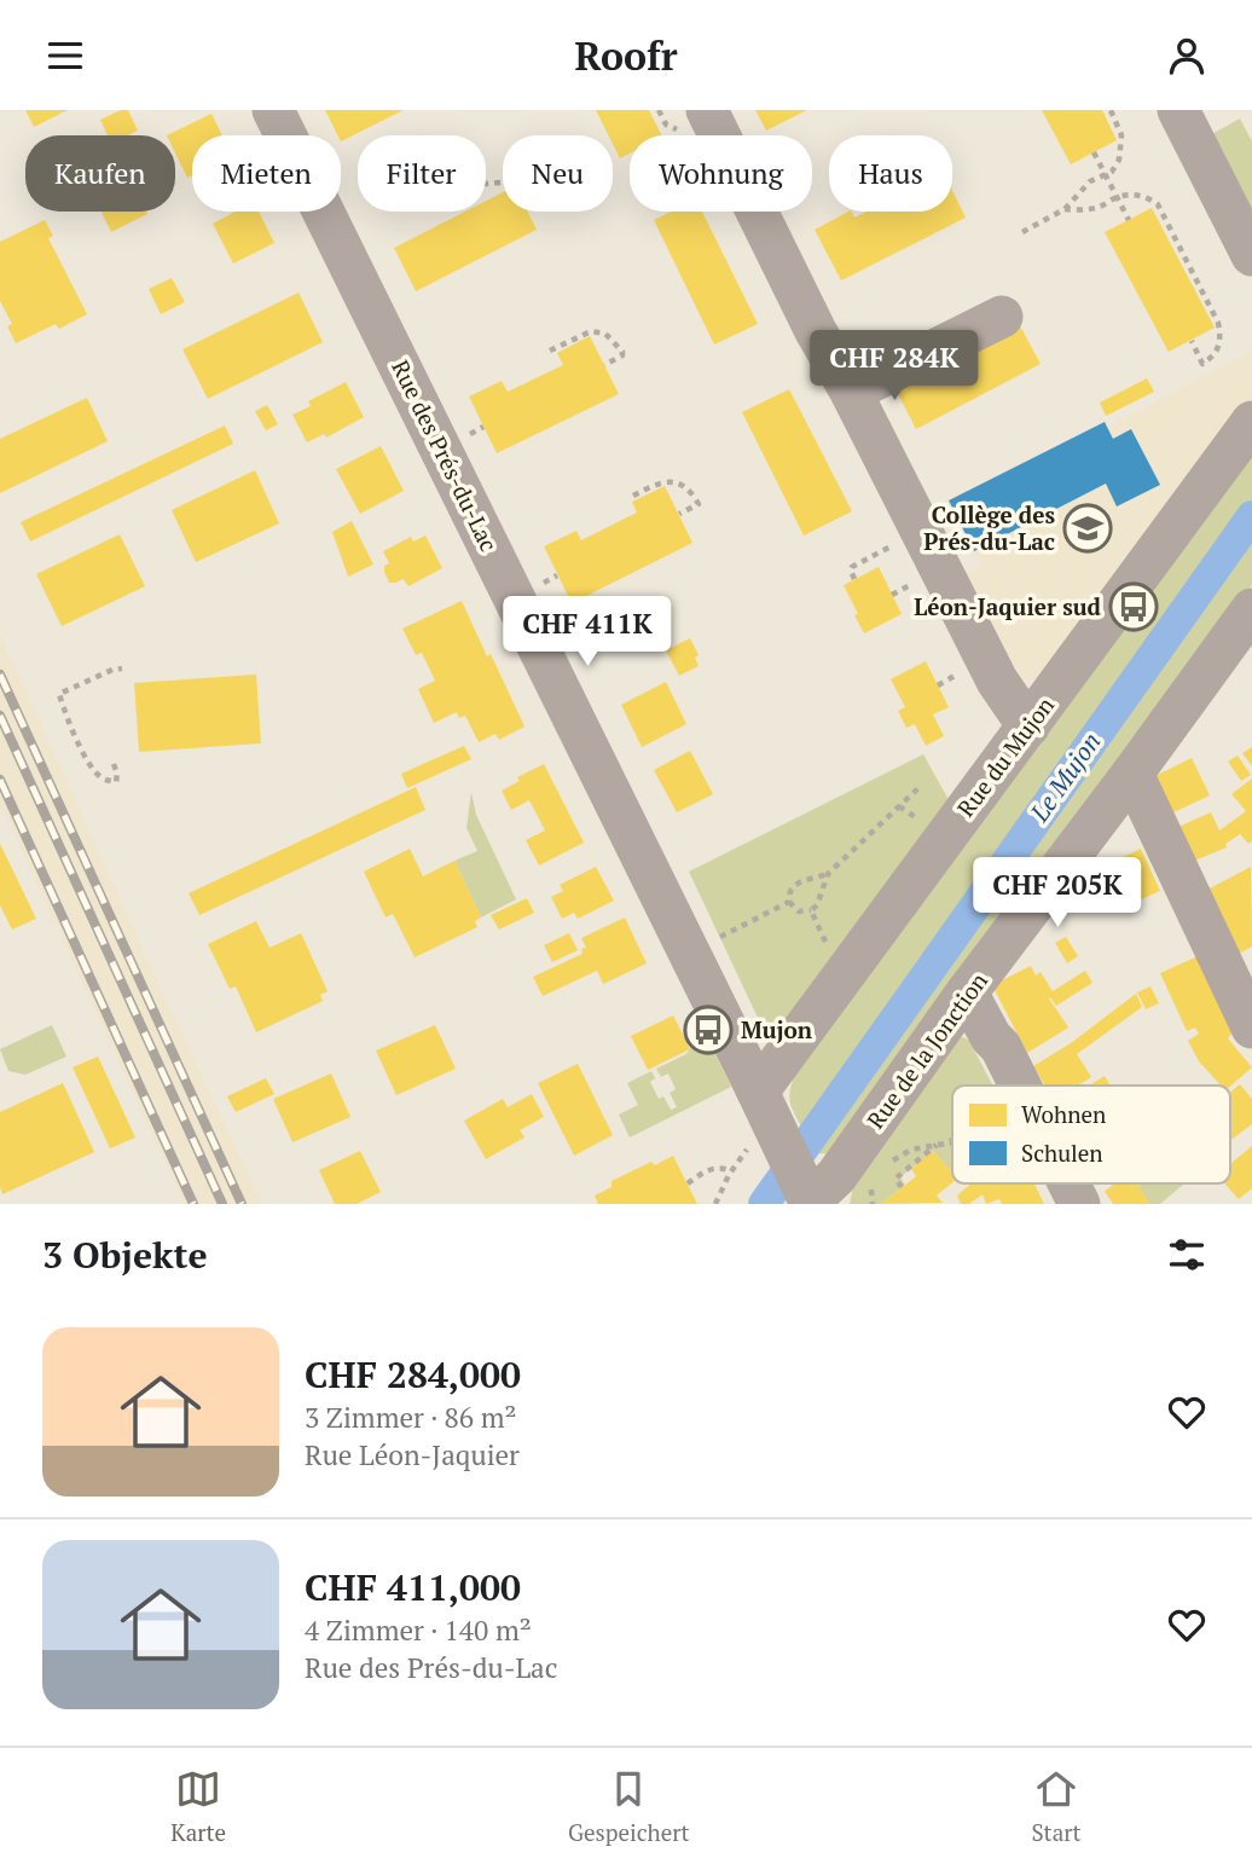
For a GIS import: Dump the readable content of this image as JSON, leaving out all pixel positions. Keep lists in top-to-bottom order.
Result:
{
  "streets": {
    "street": ["Rue des Prés-du-Lac", "Rue du Mujon", "Rue de la Jonction"]
  },
  "crossings": [
    ["Rue des Prés-du-Lac", "Rue du Mujon"],
    ["Rue des Prés-du-Lac", "Rue de la Jonction"]
  ],
  "water": ["Le Mujon"],
  "places": {
    "school or university": ["Collège des Prés-du-Lac"],
    "bus stop": ["Léon-Jaquier sud", "Mujon"]
  },
  "legend": ["Wohnen", "Schulen"],
  "page": {
    "header": "Roofr",
    "chip": [
      "Kaufen",
      "Mieten",
      "Filter",
      "Neu",
      "Wohnung",
      "Haus"
    ],
    "price": ["CHF 284K", "CHF 411K", "CHF 205K"],
    "heading": "3 Objekte",
    "list": [
      {
        "name": "CHF 284,000",
        "note": "3 Zimmer · 86 m² · Rue Léon-Jaquier"
      },
      {
        "name": "CHF 411,000",
        "note": "4 Zimmer · 140 m² · Rue des Prés-du-Lac"
      }
    ],
    "tabs": ["Karte", "Gespeichert", "Start"]
  }
}
